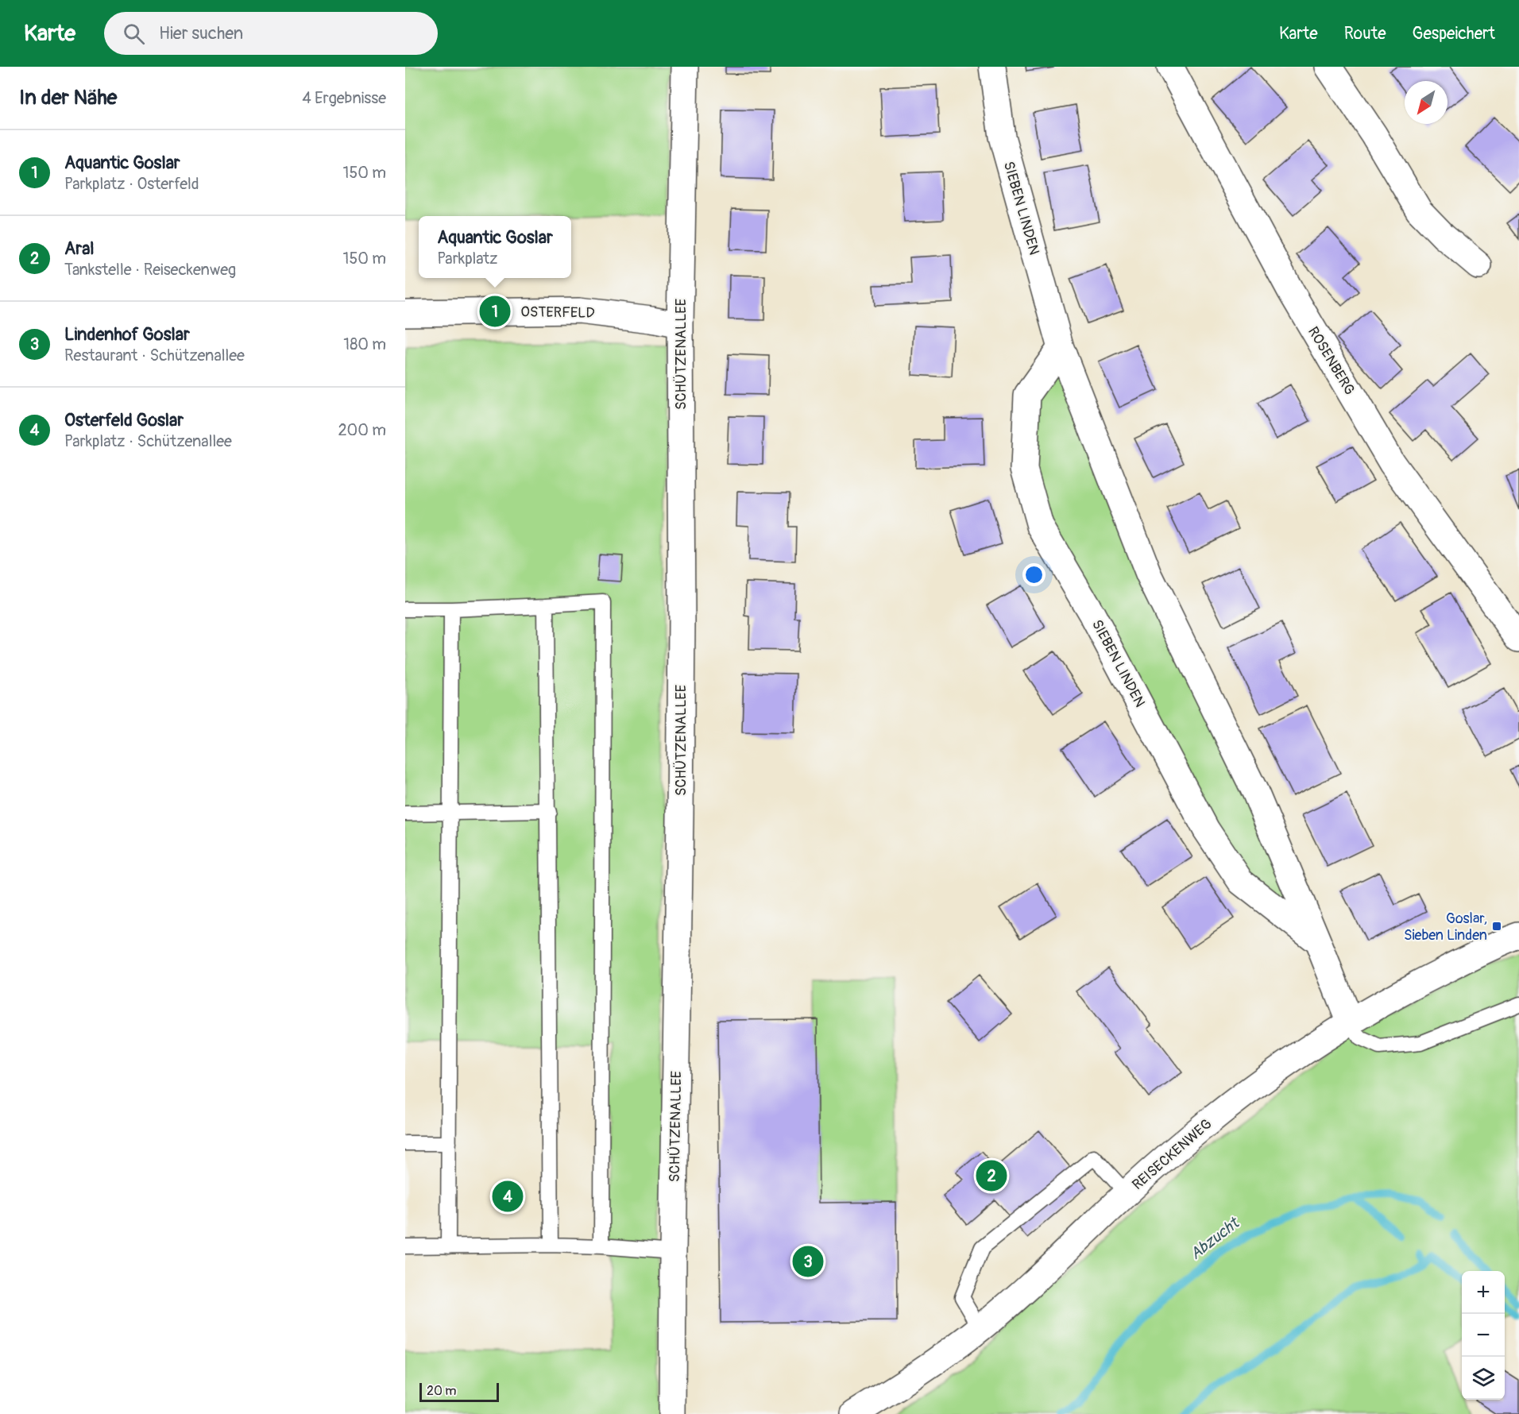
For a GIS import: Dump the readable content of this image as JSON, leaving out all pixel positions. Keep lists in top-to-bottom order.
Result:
{
  "streets": {
    "street": [
      "SIEBEN LINDEN",
      "OSTERFELD",
      "SCHÜTZENALLEE",
      "ROSENBERG",
      "REISECKENWEG"
    ]
  },
  "crossings": [
    ["SIEBEN LINDEN", "REISECKENWEG"],
    ["OSTERFELD", "SCHÜTZENALLEE"]
  ],
  "water": ["Abzucht"],
  "places": {
    "transit": ["Goslar, Sieben Linden"]
  },
  "scale_bar": "20 m",
  "north": "bottom left",
  "page": {
    "header": "Karte",
    "search": "Hier suchen",
    "nav": ["Karte", "Route", "Gespeichert"],
    "heading": ["In der Nähe", "4 Ergebnisse"],
    "list": [
      {
        "mark": "1",
        "name": "Aquantic Goslar",
        "note": "Parkplatz · Osterfeld",
        "value": "150 m"
      },
      {
        "mark": "2",
        "name": "Aral",
        "note": "Tankstelle · Reiseckenweg",
        "value": "150 m"
      },
      {
        "mark": "3",
        "name": "Lindenhof Goslar",
        "note": "Restaurant · Schützenallee",
        "value": "180 m"
      },
      {
        "mark": "4",
        "name": "Osterfeld Goslar",
        "note": "Parkplatz · Schützenallee",
        "value": "200 m"
      }
    ],
    "popup": ["Aquantic Goslar", "Parkplatz"],
    "pins": [
      "1",
      "2",
      "4",
      "3"
    ],
    "map_buttons": ["+", "−"],
    "scale": "20 m"
  }
}
